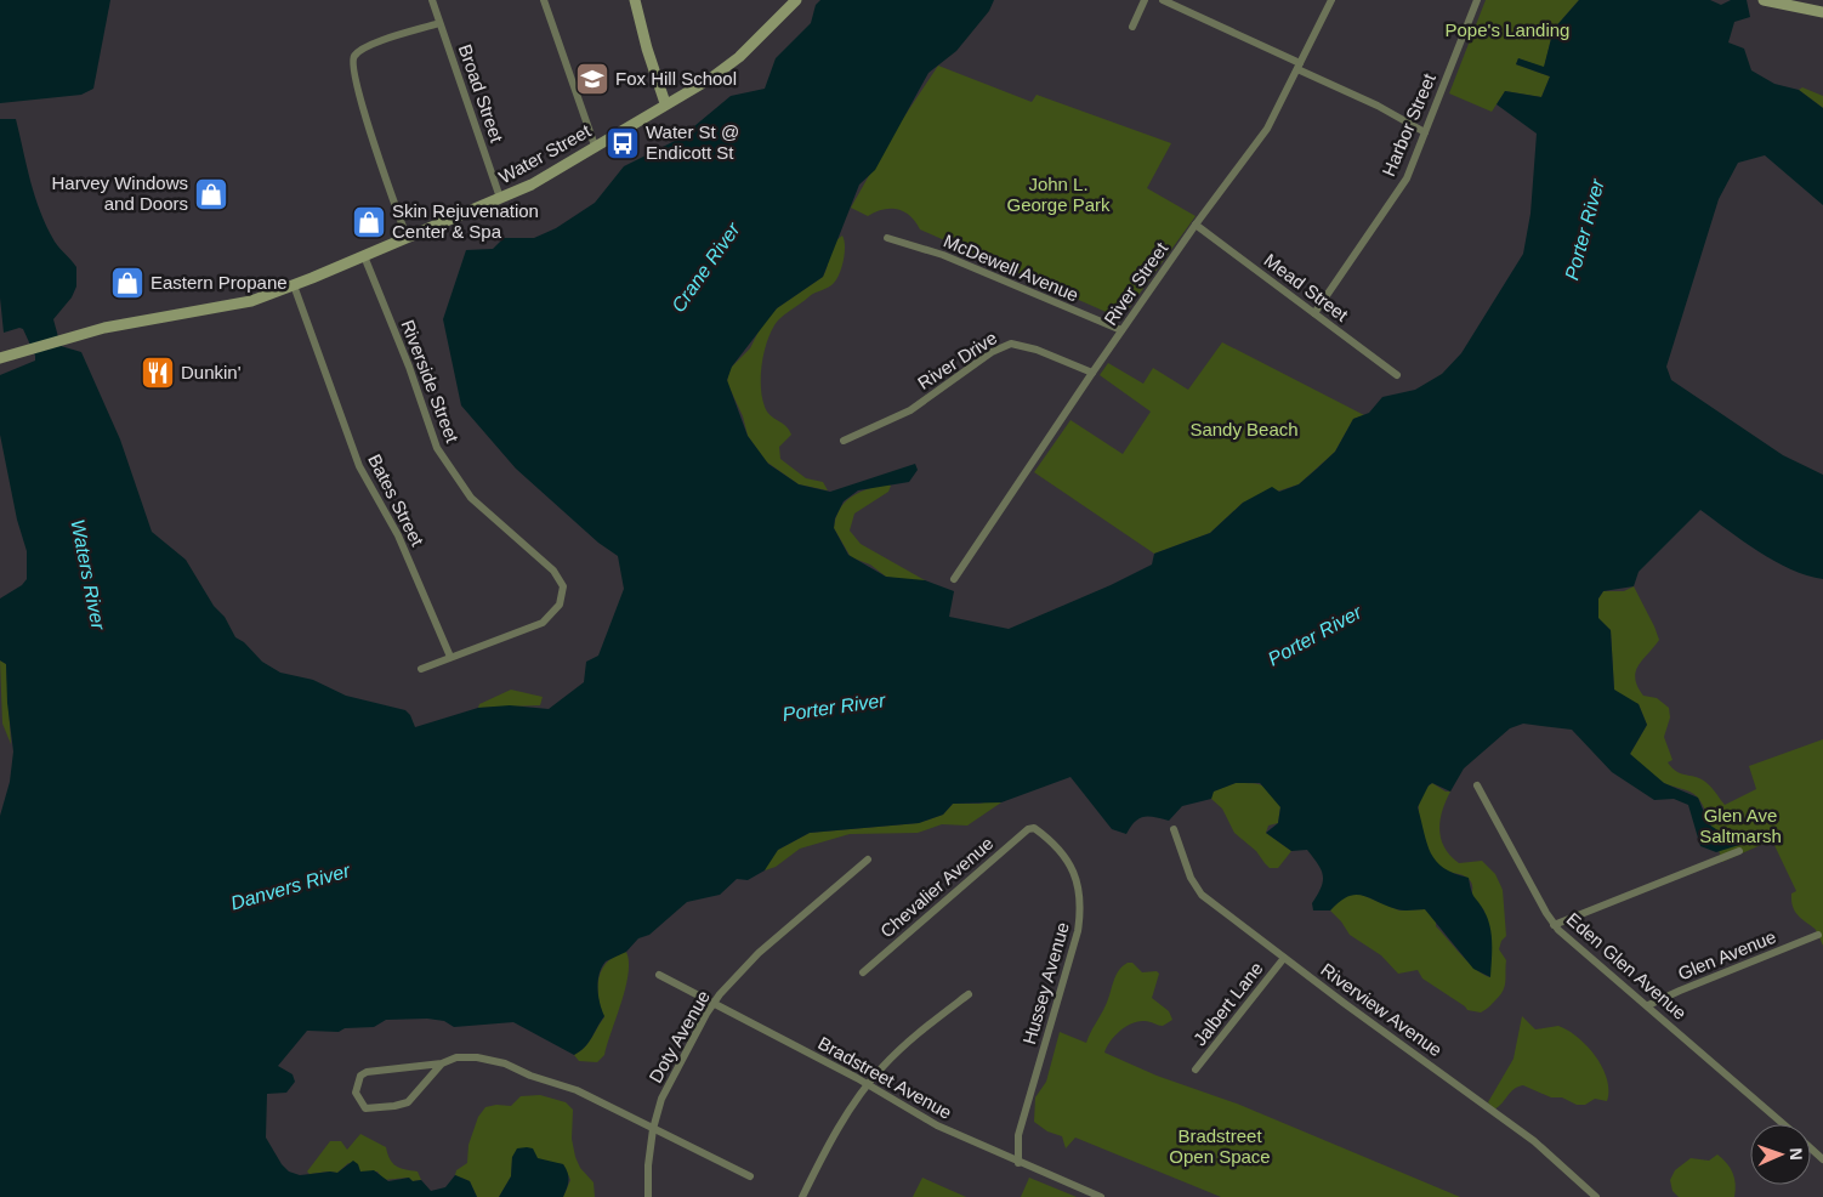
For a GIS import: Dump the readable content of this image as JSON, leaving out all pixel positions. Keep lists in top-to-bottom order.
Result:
{
  "streets": {
    "main road": ["Water Street"],
    "street": [
      "Broad Street",
      "Harbor Street",
      "McDewell Avenue",
      "River Street",
      "Mead Street",
      "River Drive",
      "Riverside Street",
      "Bates Street",
      "Chevalier Avenue",
      "Glen Avenue",
      "Eden Glen Avenue",
      "Hussey Avenue",
      "Jalbert Lane",
      "Riverview Avenue",
      "Doty Avenue",
      "Bradstreet Avenue"
    ]
  },
  "crossings": [
    ["Broad Street", "Water Street"],
    ["Harbor Street", "Mead Street"],
    ["Water Street", "Riverside Street"],
    ["Water Street", "Bates Street"],
    ["McDewell Avenue", "River Street"],
    ["River Street", "Mead Street"],
    ["River Street", "River Drive"],
    ["Riverside Street", "Bates Street"],
    ["Chevalier Avenue", "Hussey Avenue"],
    ["Glen Avenue", "Eden Glen Avenue"],
    ["Hussey Avenue", "Bradstreet Avenue"],
    ["Jalbert Lane", "Riverview Avenue"],
    ["Doty Avenue", "Bradstreet Avenue"]
  ],
  "water": [
    "Porter River",
    "Crane River",
    "Waters River",
    "Danvers River"
  ],
  "parks": [
    "Pope's Landing",
    "John L. George Park",
    "Sandy Beach",
    "Glen Ave Saltmarsh",
    "Bradstreet Open Space"
  ],
  "places": {
    "school or university": ["Fox Hill School"],
    "bus stop": ["Water St @ Endicott St"],
    "shop": ["Harvey Windows and Doors", "Skin Rejuvenation Center & Spa", "Eastern Propane"],
    "restaurant": ["Dunkin'"]
  },
  "north": "right"
}
